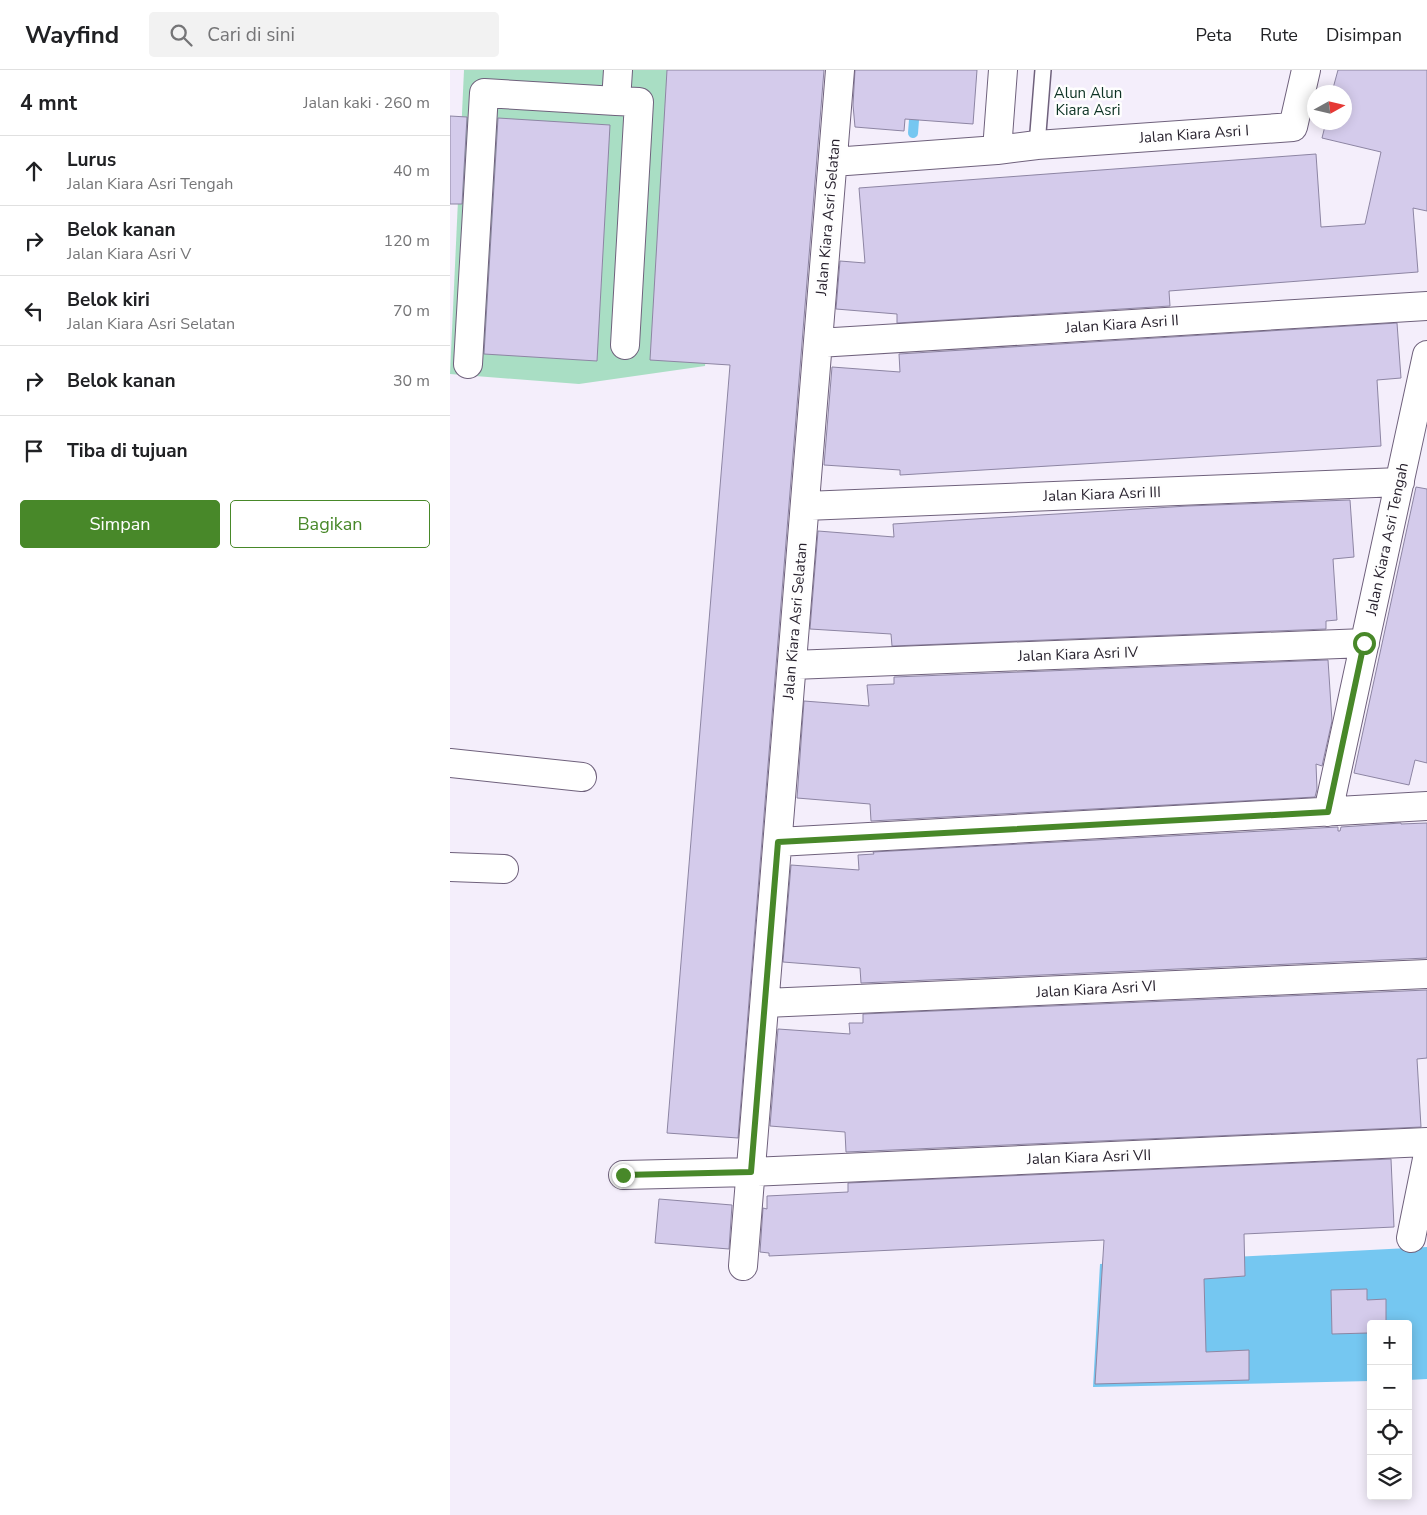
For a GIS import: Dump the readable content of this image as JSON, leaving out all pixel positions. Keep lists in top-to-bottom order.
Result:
{
  "streets": {
    "street": [
      "Jalan Kiara Asri I",
      "Jalan Kiara Asri Selatan",
      "Jalan Kiara Asri II",
      "Jalan Kiara Asri III",
      "Jalan Kiara Asri Tengah",
      "Jalan Kiara Asri IV",
      "Jalan Kiara Asri VI",
      "Jalan Kiara Asri VII"
    ]
  },
  "crossings": [
    ["Jalan Kiara Asri I", "Jalan Kiara Asri Selatan"],
    ["Jalan Kiara Asri Selatan", "Jalan Kiara Asri II"],
    ["Jalan Kiara Asri Selatan", "Jalan Kiara Asri III"],
    ["Jalan Kiara Asri Selatan", "Jalan Kiara Asri IV"],
    ["Jalan Kiara Asri Selatan", "Jalan Kiara Asri VI"],
    ["Jalan Kiara Asri Selatan", "Jalan Kiara Asri VII"],
    ["Jalan Kiara Asri III", "Jalan Kiara Asri Tengah"],
    ["Jalan Kiara Asri Tengah", "Jalan Kiara Asri IV"]
  ],
  "parks": ["Alun Alun Kiara Asri"],
  "north": "right",
  "page": {
    "header": "Wayfind",
    "search": "Cari di sini",
    "nav": ["Peta", "Rute", "Disimpan"],
    "heading": ["4 mnt", "Jalan kaki · 260 m"],
    "list": [
      ["Lurus", "Jalan Kiara Asri Tengah", "40 m"],
      ["Belok kanan", "Jalan Kiara Asri V", "120 m"],
      ["Belok kiri", "Jalan Kiara Asri Selatan", "70 m"],
      ["Belok kanan", "30 m"],
      "Tiba di tujuan"
    ],
    "buttons": ["Simpan", "Bagikan"],
    "map_buttons": ["+", "−"]
  }
}
